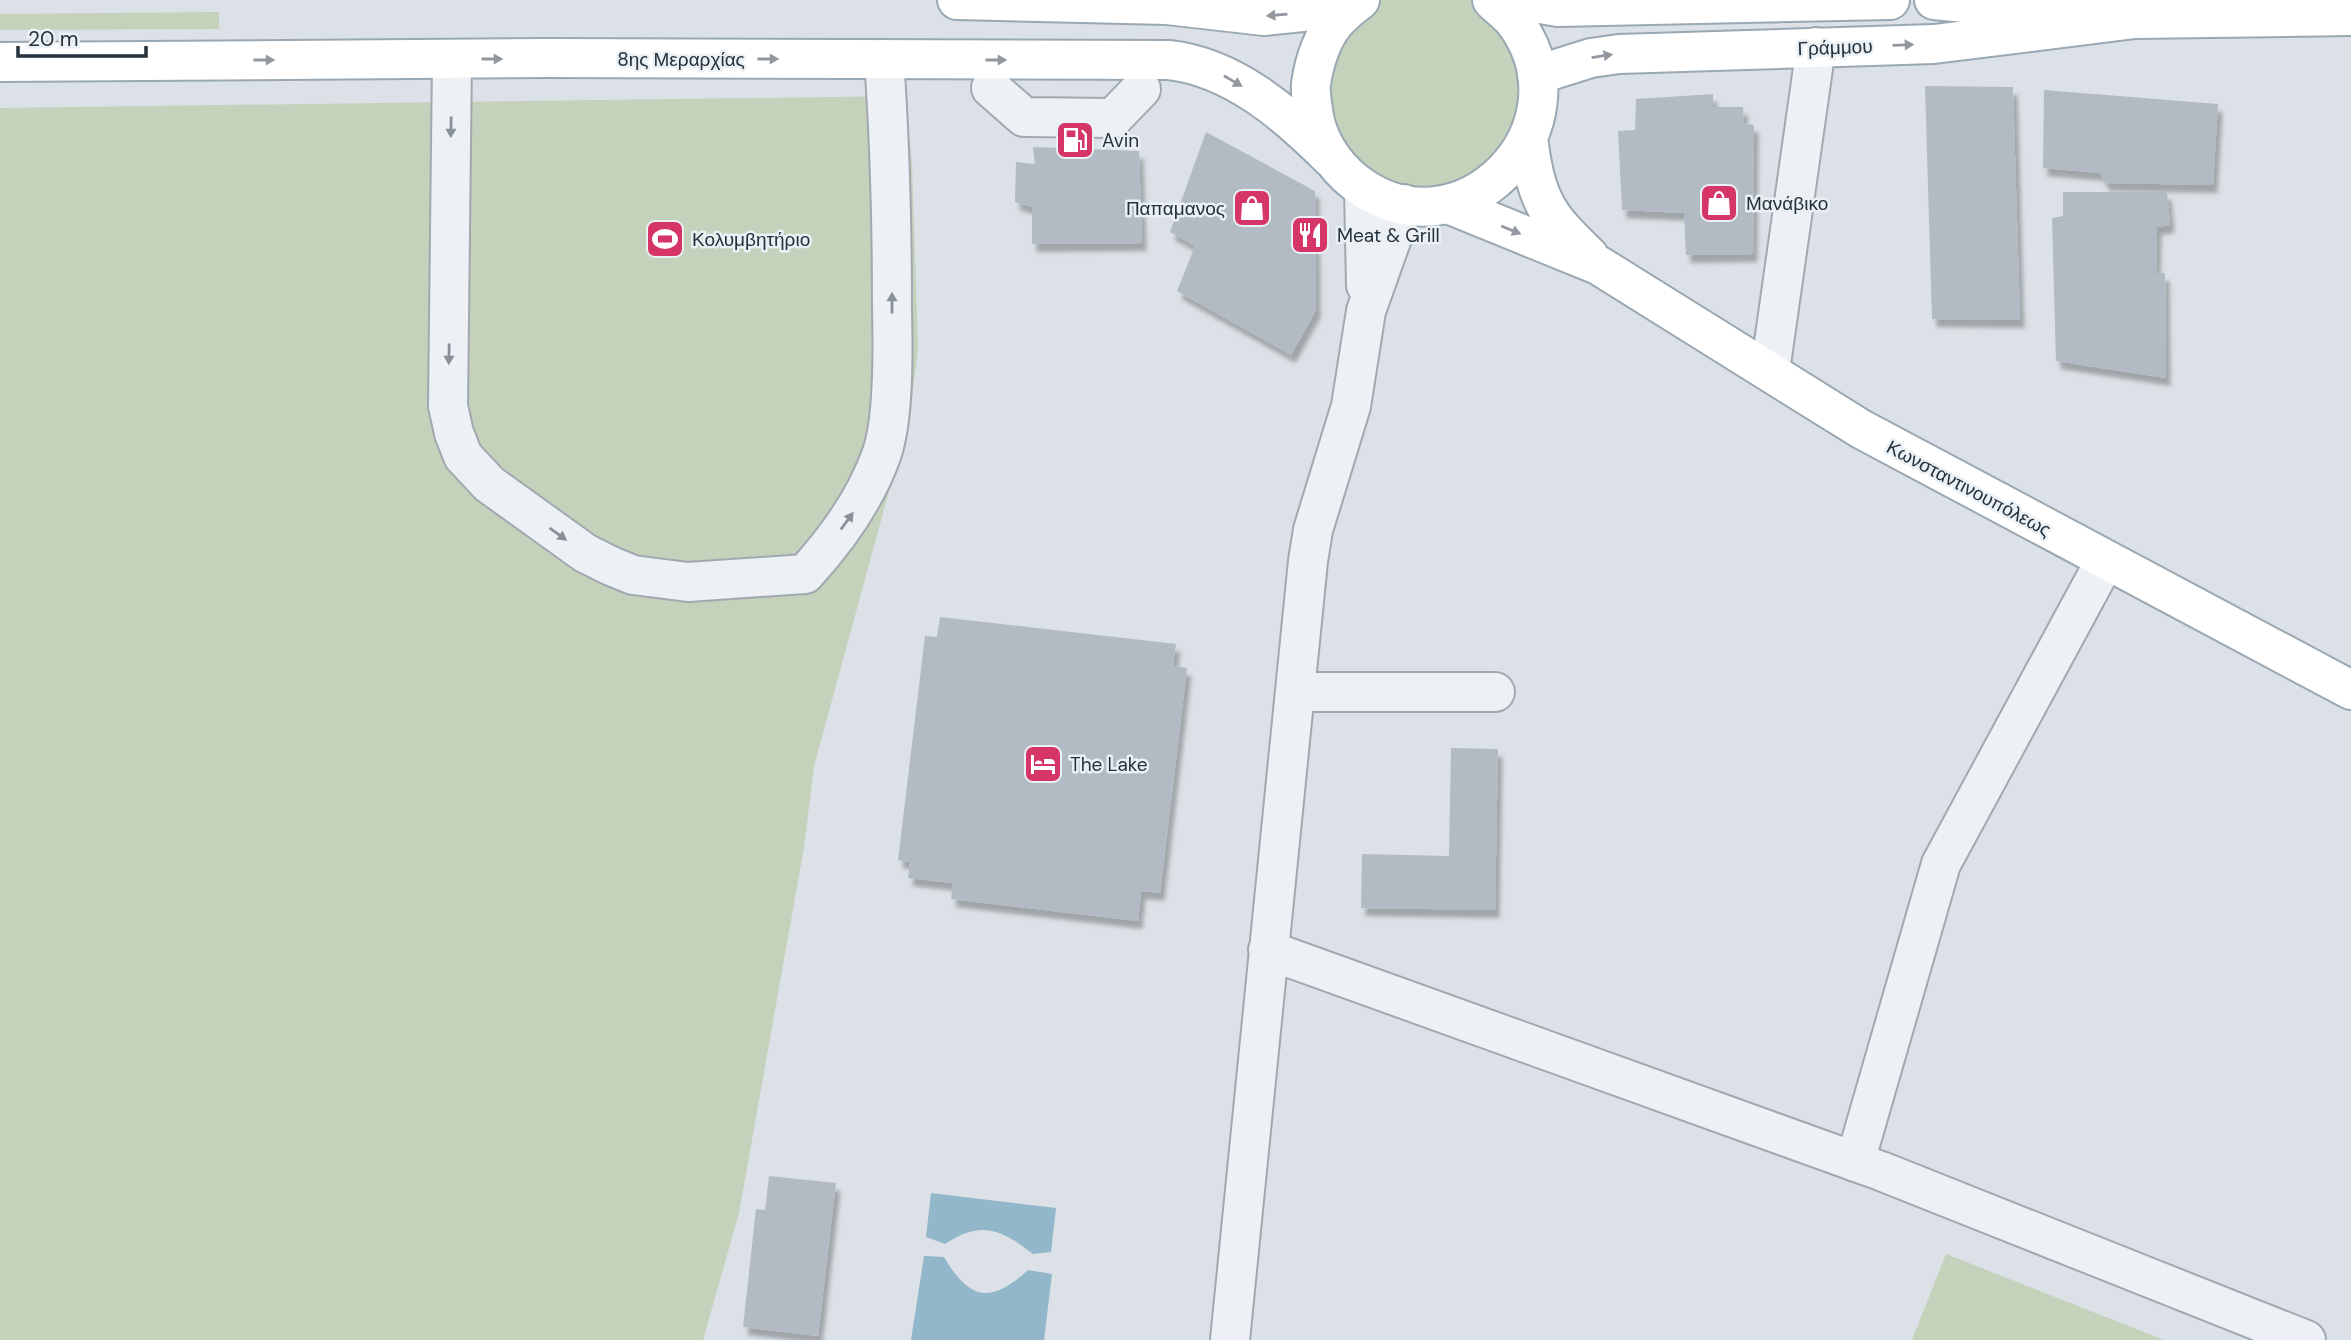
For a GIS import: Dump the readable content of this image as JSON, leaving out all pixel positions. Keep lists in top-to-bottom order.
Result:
{
  "streets": {
    "main road": ["Γράμμου", "8ης Μεραρχίας", "Κωνσταντινουπόλεως"]
  },
  "one_way": ["8ης Μεραρχίας"],
  "places": {
    "fuel station": ["Avin"],
    "shop": ["Μανάβικο", "Παπαμανος"],
    "restaurant": ["Meat & Grill"],
    "sports": ["Κολυμβητήριο"],
    "hotel": ["The Lake"]
  },
  "scale_bar": "20 m"
}
